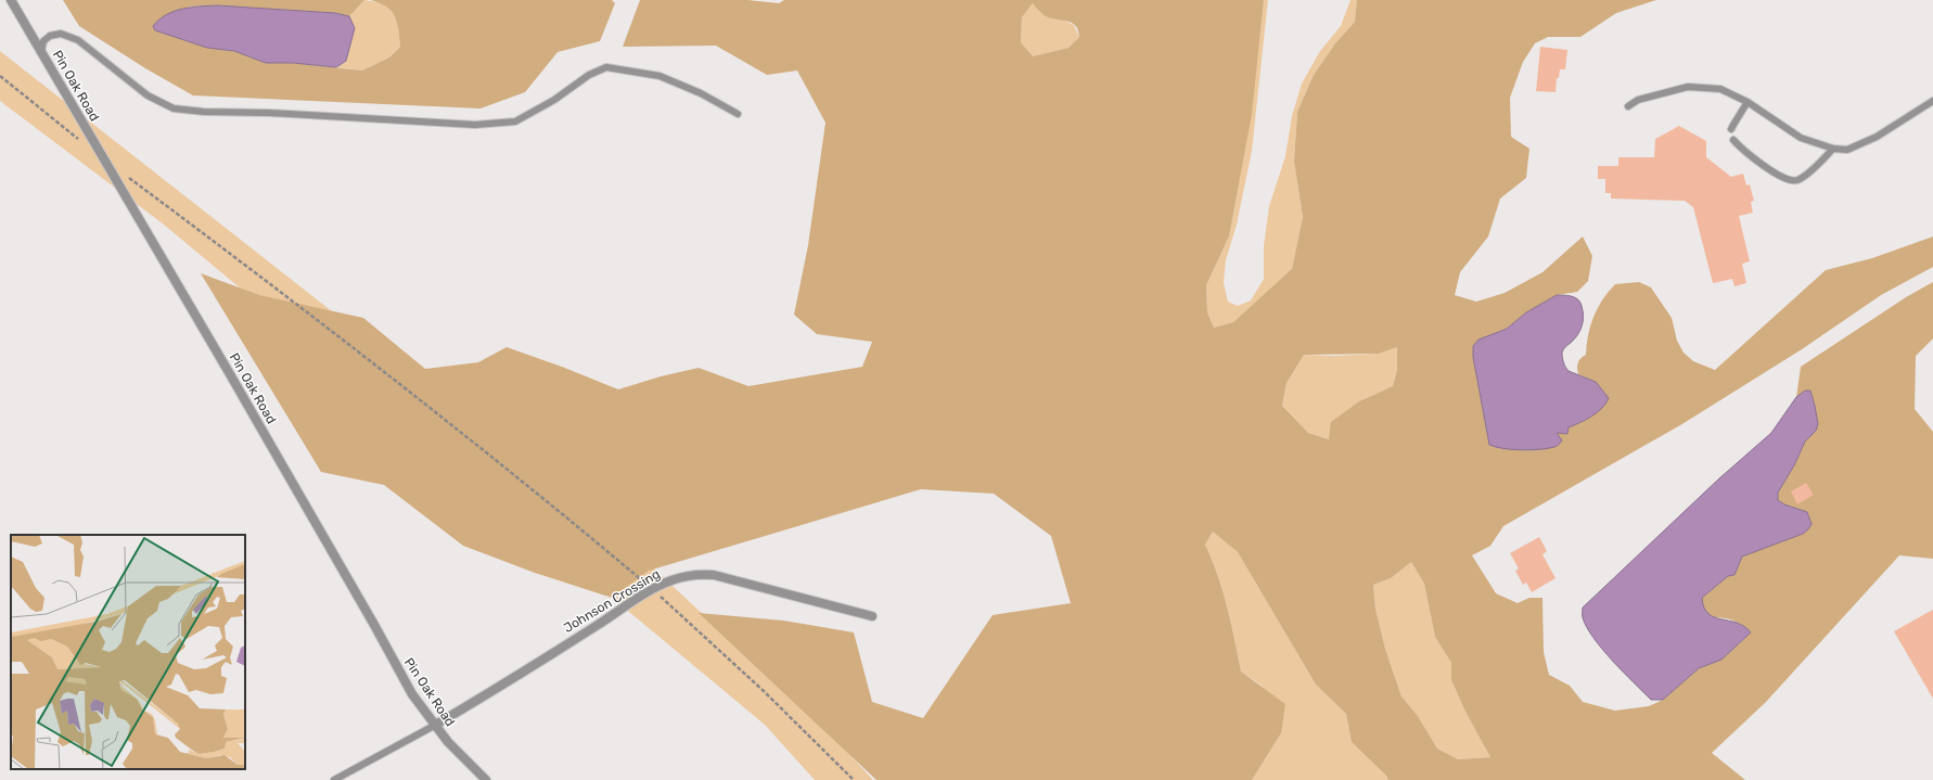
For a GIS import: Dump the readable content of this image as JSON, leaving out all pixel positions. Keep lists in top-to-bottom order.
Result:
{
  "streets": {
    "street": ["Pin Oak Road", "Johnson Crossing"]
  },
  "crossings": [
    ["Pin Oak Road", "Johnson Crossing"]
  ]
}
